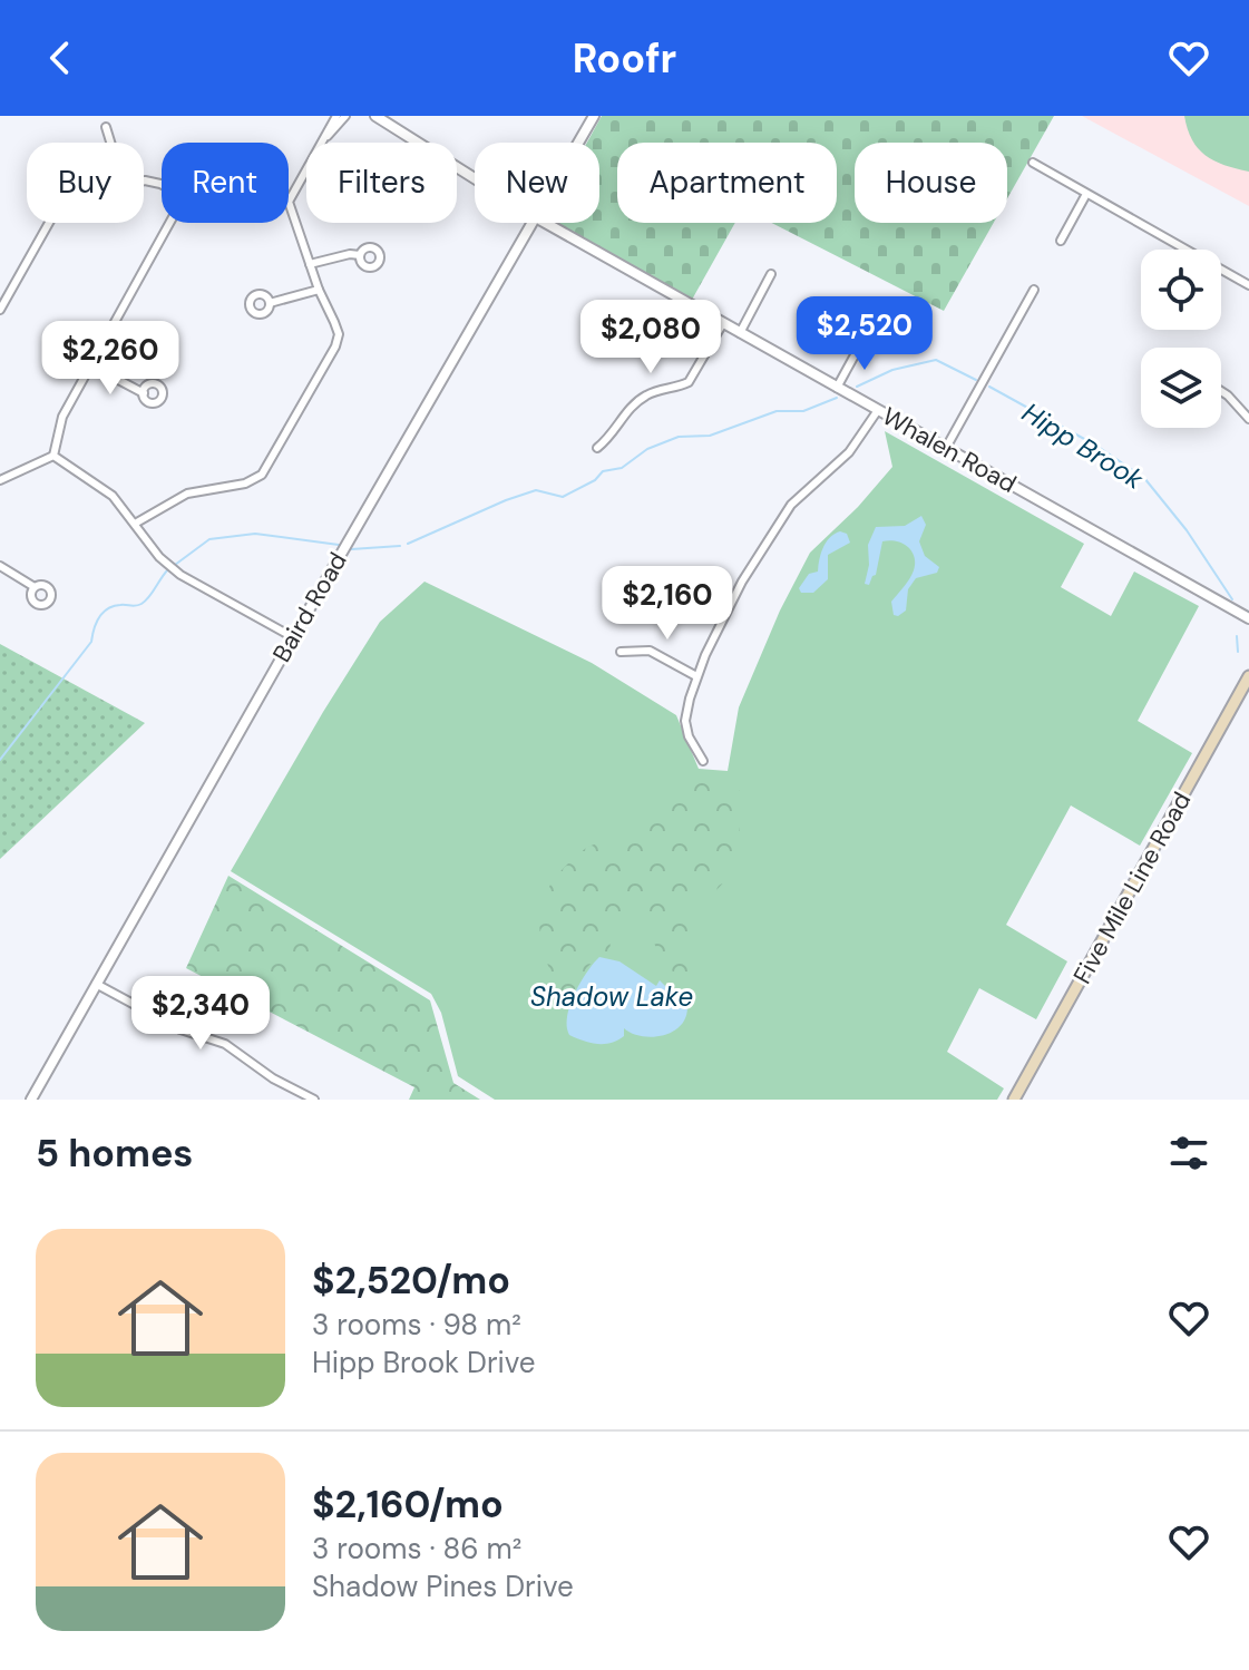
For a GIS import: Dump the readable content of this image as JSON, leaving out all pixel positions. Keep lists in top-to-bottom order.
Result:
{
  "streets": {
    "main road": ["Five Mile Line Road"],
    "street": ["Whalen Road", "Baird Road"]
  },
  "water": ["Hipp Brook", "Shadow Lake"],
  "page": {
    "header": "Roofr",
    "chip": [
      "Buy",
      "Rent",
      "Filters",
      "New",
      "Apartment",
      "House"
    ],
    "price": [
      "$2,520",
      "$2,080",
      "$2,260",
      "$2,160",
      "$2,340"
    ],
    "heading": "5 homes",
    "list": [
      {
        "name": "$2,520/mo",
        "note": "3 rooms · 98 m² · Hipp Brook Drive"
      },
      {
        "name": "$2,160/mo",
        "note": "3 rooms · 86 m² · Shadow Pines Drive"
      }
    ]
  }
}
